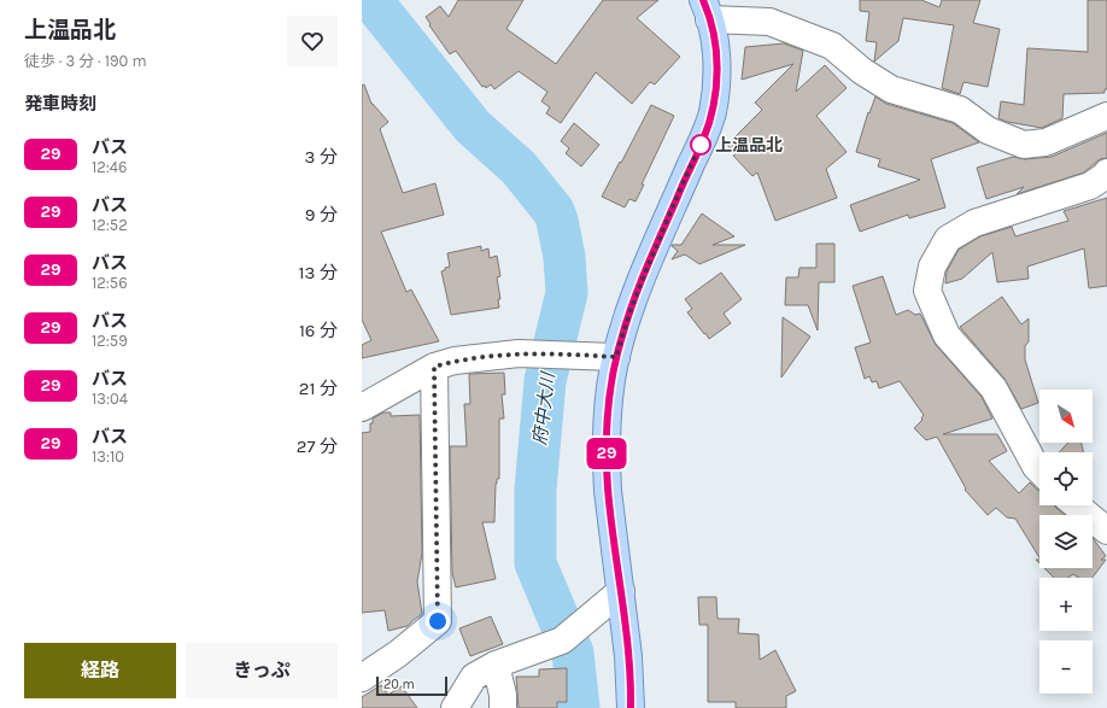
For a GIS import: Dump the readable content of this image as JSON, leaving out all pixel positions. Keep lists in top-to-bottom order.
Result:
{
  "water": ["府中大川"],
  "places": ["上温品北"],
  "lines": ["bus line 29"],
  "scale_bar": "20 m",
  "north": "bottom right",
  "page": {
    "heading": [
      ["上温品北", "徒歩 · 3 分 · 190 m"],
      "発車時刻"
    ],
    "on_map": "29",
    "list": [
      {
        "mark": "29",
        "name": "バス",
        "note": "12:46",
        "value": "3 分"
      },
      {
        "mark": "29",
        "name": "バス",
        "note": "12:52",
        "value": "9 分"
      },
      {
        "mark": "29",
        "name": "バス",
        "note": "12:56",
        "value": "13 分"
      },
      {
        "mark": "29",
        "name": "バス",
        "note": "12:59",
        "value": "16 分"
      },
      {
        "mark": "29",
        "name": "バス",
        "note": "13:04",
        "value": "21 分"
      },
      {
        "mark": "29",
        "name": "バス",
        "note": "13:10",
        "value": "27 分"
      }
    ],
    "map_buttons": ["+", "−"],
    "buttons": ["経路", "きっぷ"],
    "scale": "20 m"
  }
}
